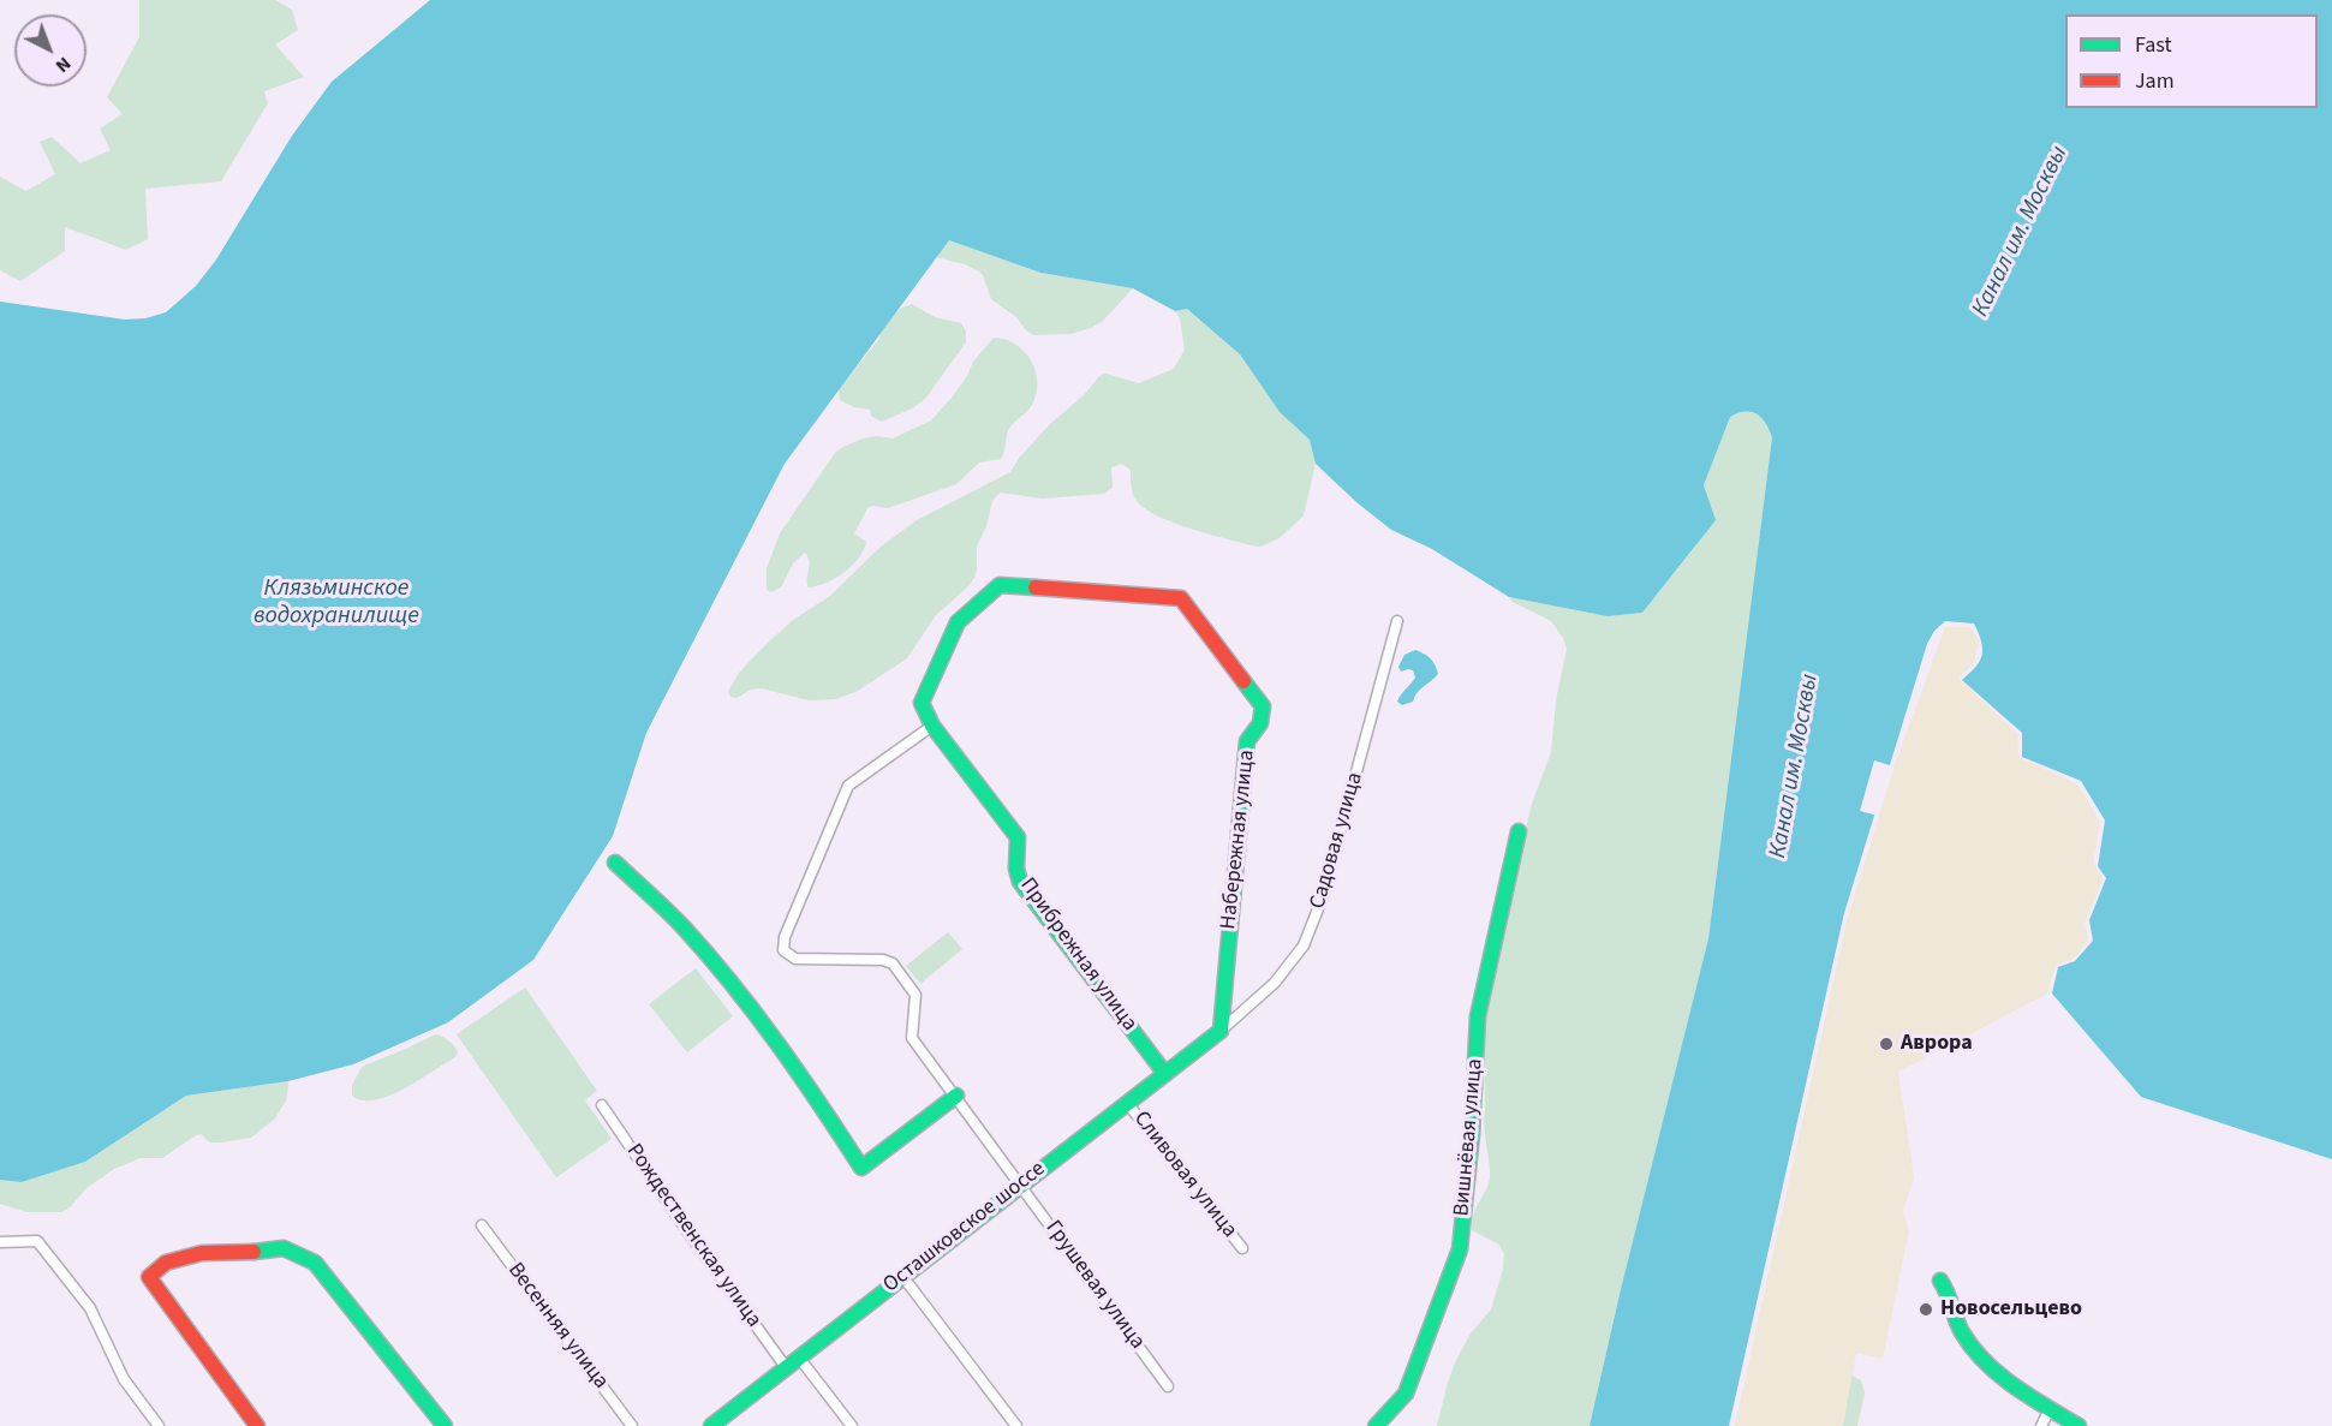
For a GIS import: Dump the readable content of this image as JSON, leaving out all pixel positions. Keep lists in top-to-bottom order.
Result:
{
  "streets": {
    "street": [
      "Набережная улица",
      "Садовая улица",
      "Прибрежная улица",
      "Вишнёвая улица",
      "Сливовая улица",
      "Осташковское шоссе",
      "Рождественская улица",
      "Грушевая улица",
      "Весенняя улица"
    ]
  },
  "crossings": [
    ["Набережная улица", "Садовая улица"],
    ["Набережная улица", "Прибрежная улица"],
    ["Набережная улица", "Осташковское шоссе"],
    ["Набережная улица", "Грушевая улица"],
    ["Садовая улица", "Осташковское шоссе"],
    ["Прибрежная улица", "Осташковское шоссе"],
    ["Прибрежная улица", "Грушевая улица"],
    ["Сливовая улица", "Осташковское шоссе"],
    ["Осташковское шоссе", "Рождественская улица"],
    ["Осташковское шоссе", "Грушевая улица"]
  ],
  "water": ["Канал им. Москвы", "Клязьминское водохранилище"],
  "places": ["Аврора", "Новосельцево"],
  "legend": ["Fast", "Jam"],
  "north": "bottom right"
}
